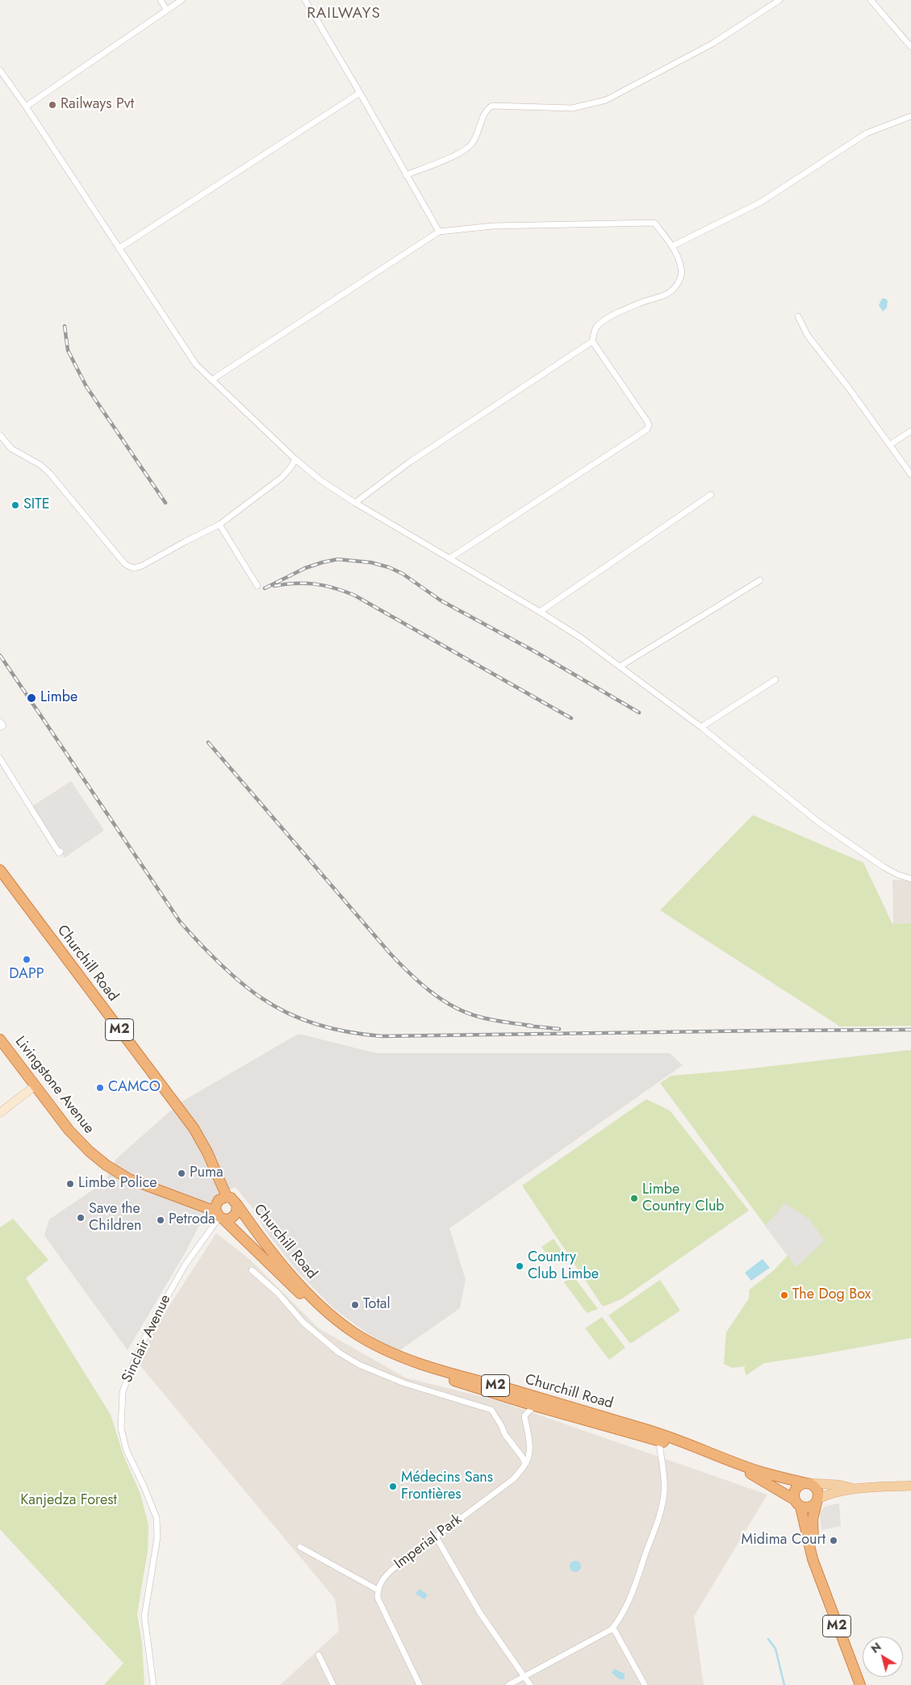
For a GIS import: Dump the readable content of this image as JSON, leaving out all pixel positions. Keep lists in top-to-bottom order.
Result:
{
  "streets": {
    "highway": ["Churchill Road", "M2", "Livingstone Avenue"],
    "street": ["Sinclair Avenue", "Imperial Park"]
  },
  "crossings": [
    ["Churchill Road", "M2"],
    ["Churchill Road", "Livingstone Avenue"],
    ["Churchill Road", "Sinclair Avenue"],
    ["Churchill Road", "Imperial Park"],
    ["Livingstone Avenue", "Sinclair Avenue"]
  ],
  "districts": ["RAILWAYS"],
  "parks": ["Kanjedza Forest"],
  "places": [
    "Railways Pvt",
    "SITE",
    "Limbe",
    "DAPP",
    "CAMCO",
    "Puma",
    "Limbe Police",
    "Limbe Country Club",
    "Save the Children",
    "Petroda",
    "Country Club Limbe",
    "The Dog Box",
    "Total",
    "Médecins Sans Frontières",
    "Midima Court"
  ],
  "north": "top left"
}
